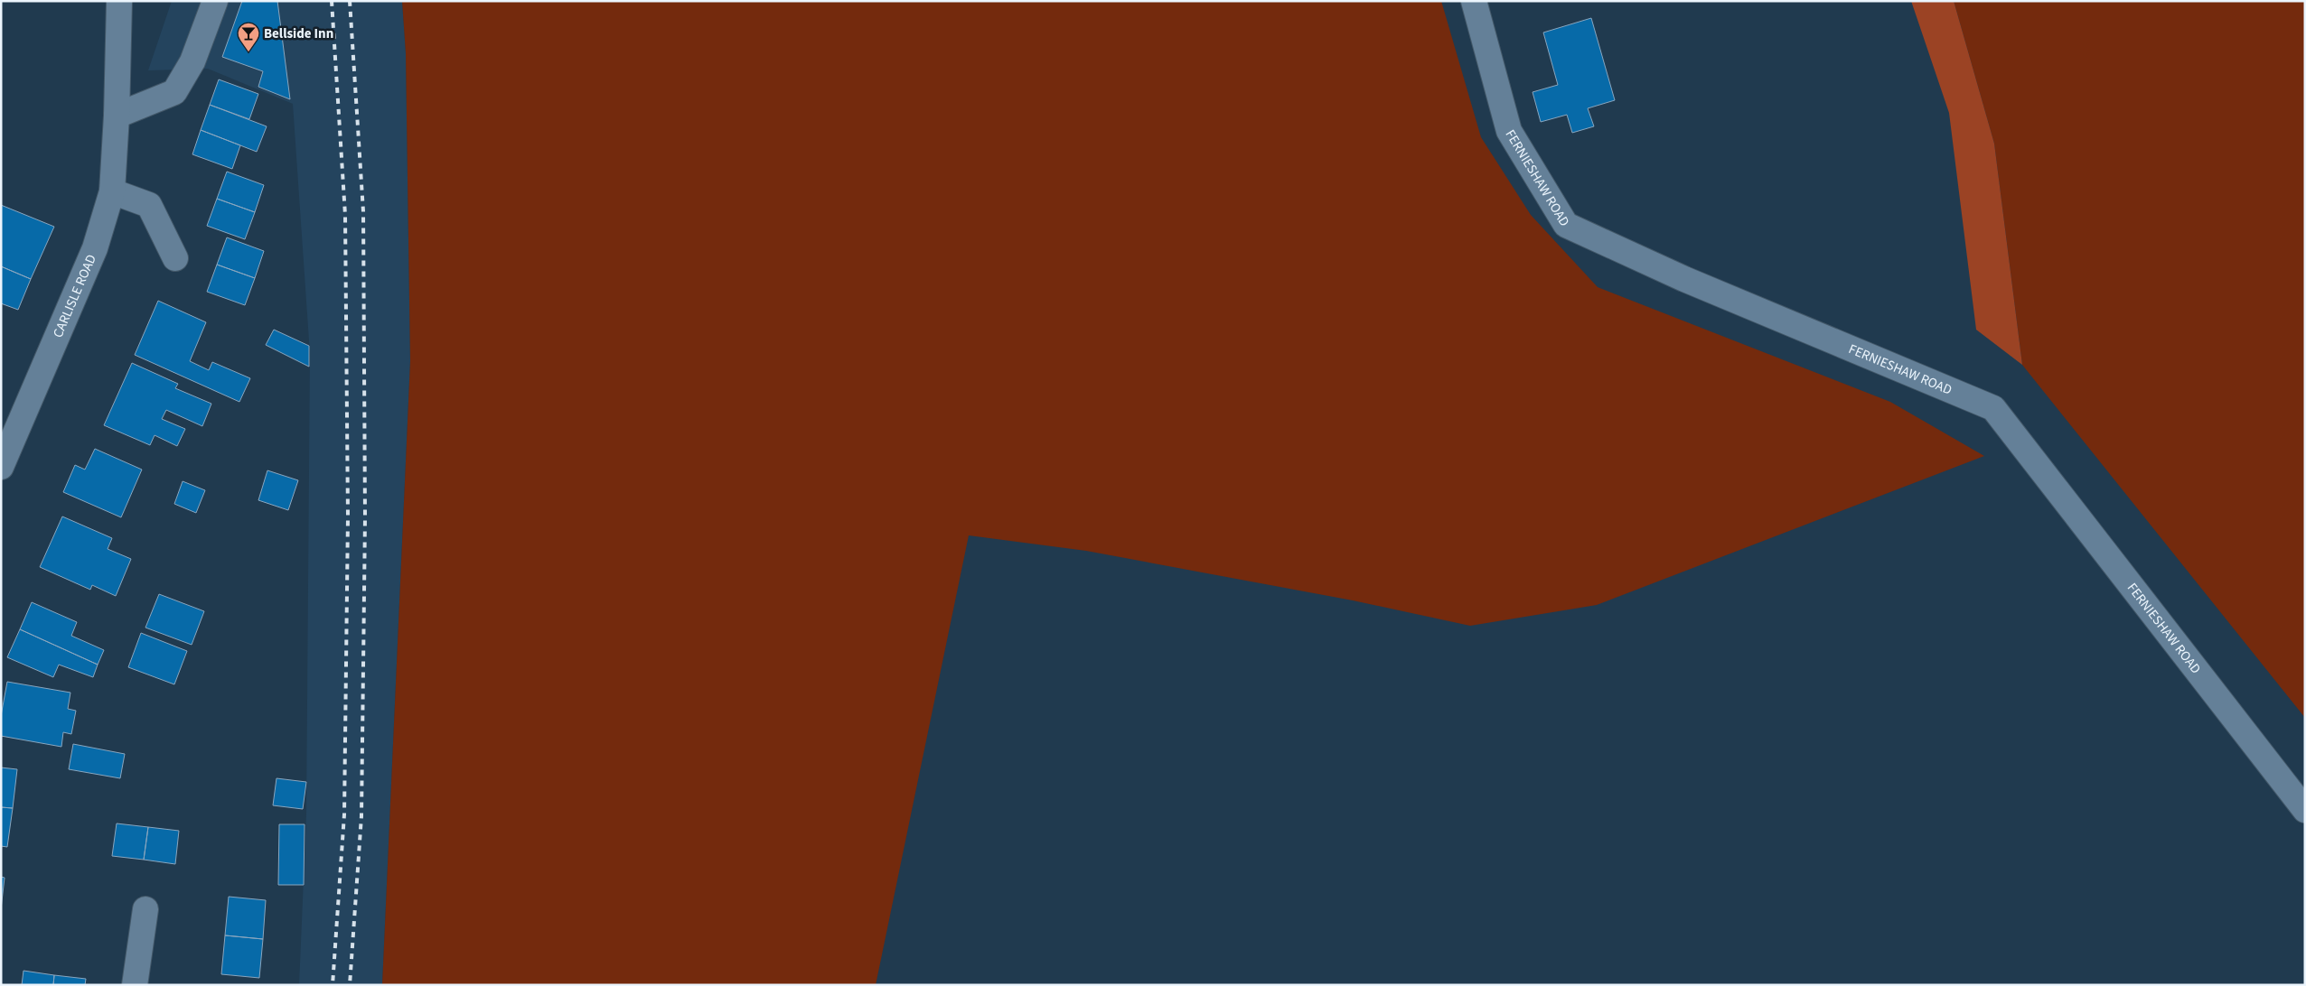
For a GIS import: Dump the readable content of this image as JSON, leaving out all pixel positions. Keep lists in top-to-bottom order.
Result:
{
  "streets": {
    "street": ["FERNIESHAW ROAD", "CARLISLE ROAD"]
  },
  "places": {
    "bar": ["Bellside Inn"]
  }
}
